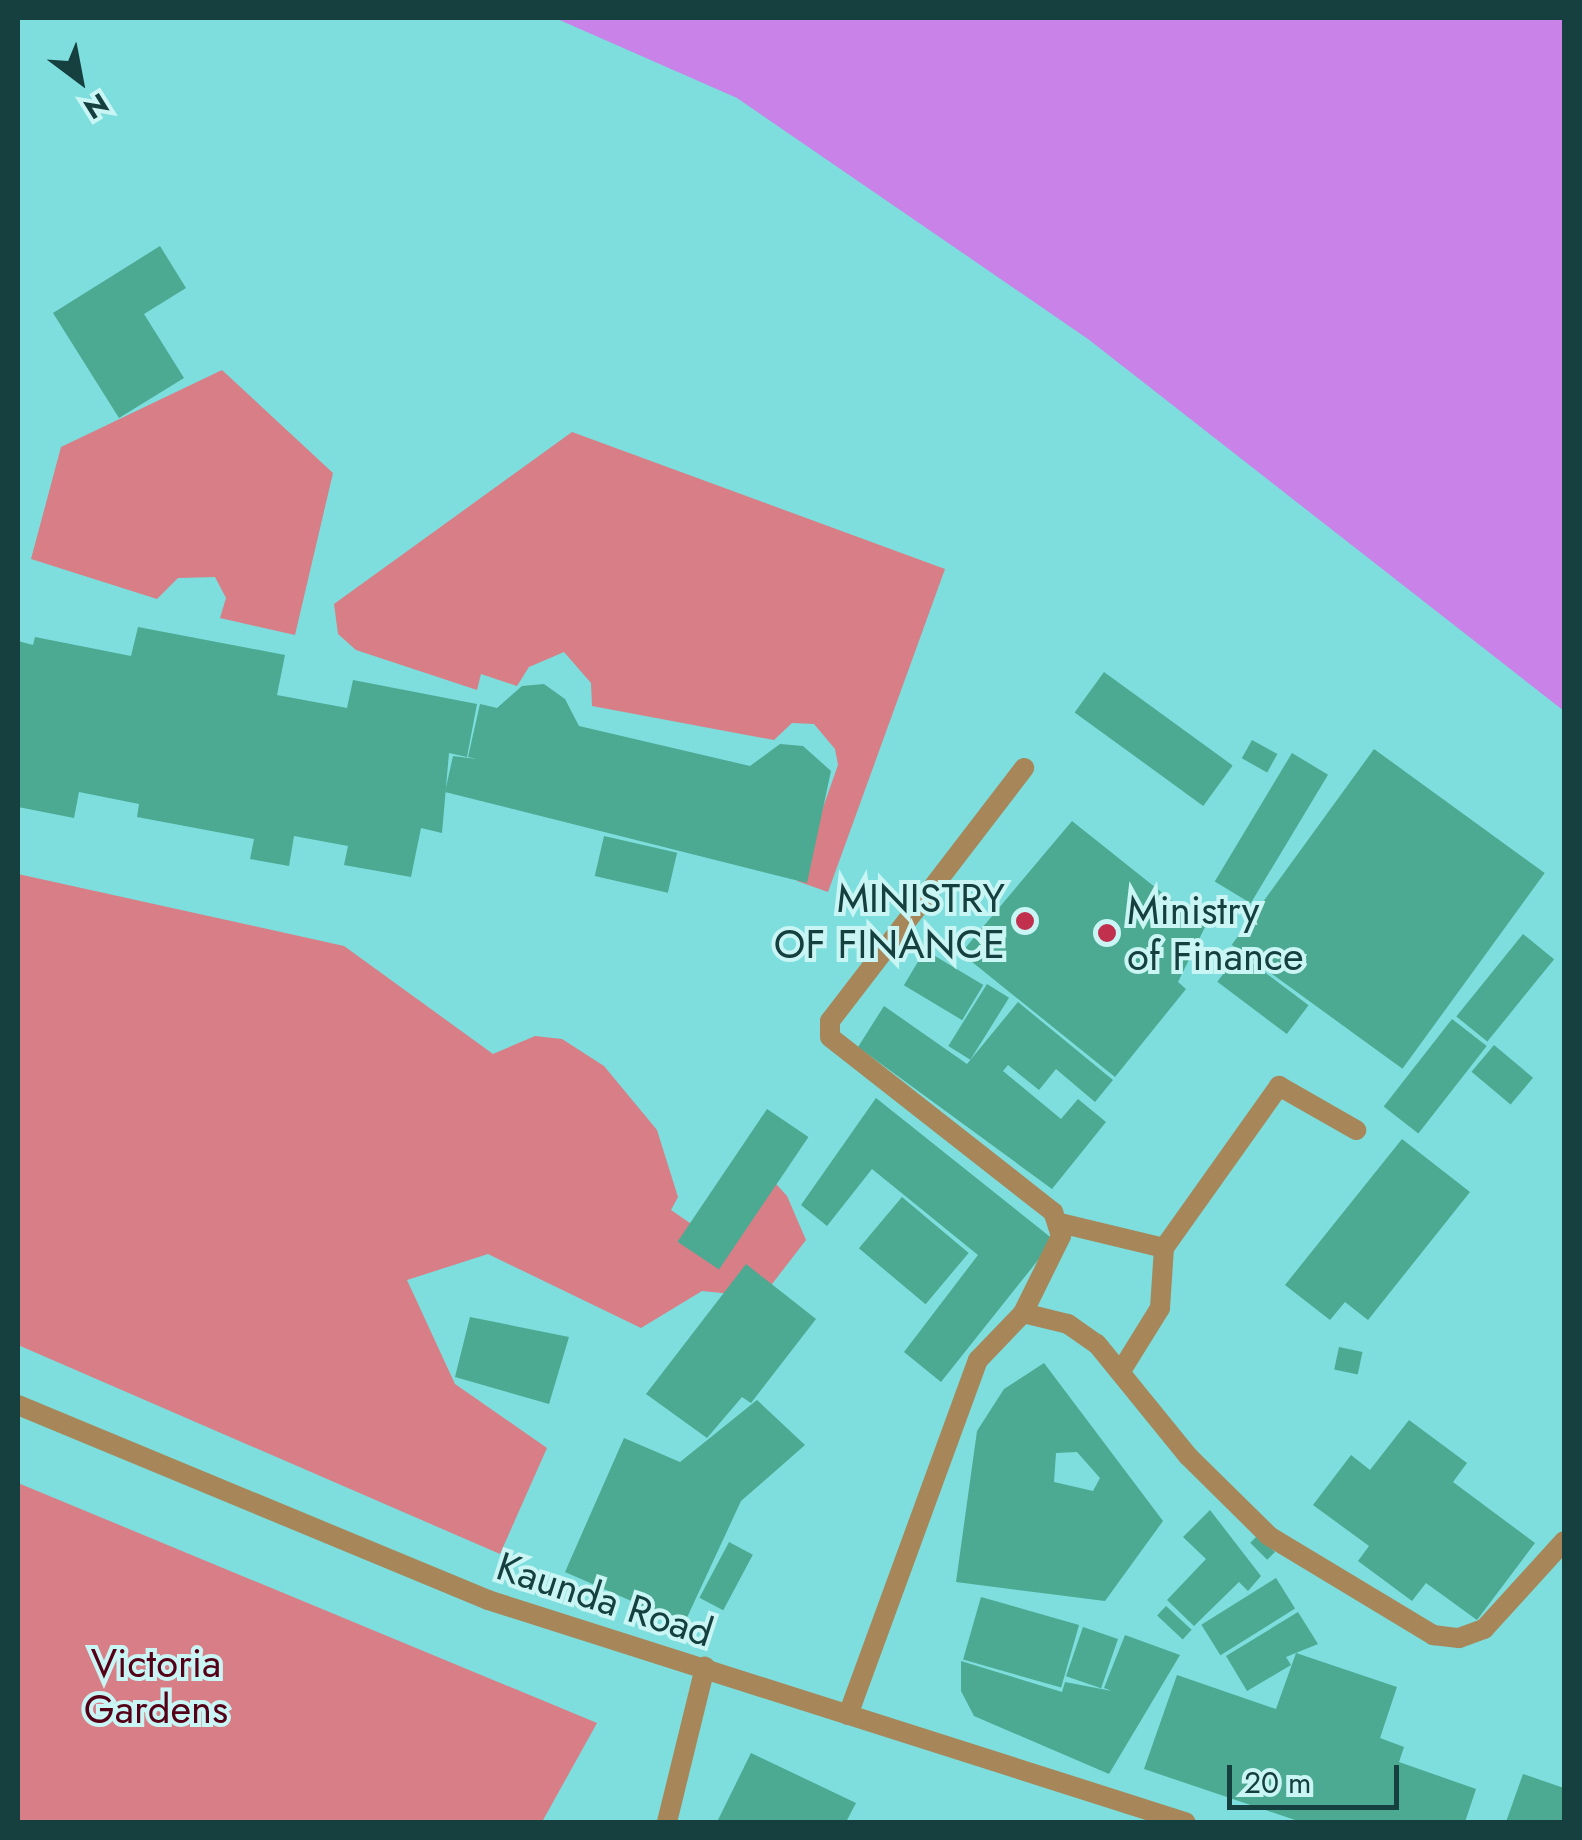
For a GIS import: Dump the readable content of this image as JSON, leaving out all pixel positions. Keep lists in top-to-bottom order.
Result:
{
  "streets": {
    "street": ["Kaunda Road"]
  },
  "parks": ["Victoria Gardens"],
  "places": ["MINISTRY OF FINANCE", "Ministry of Finance"],
  "scale_bar": "20 m",
  "north": "bottom right"
}
